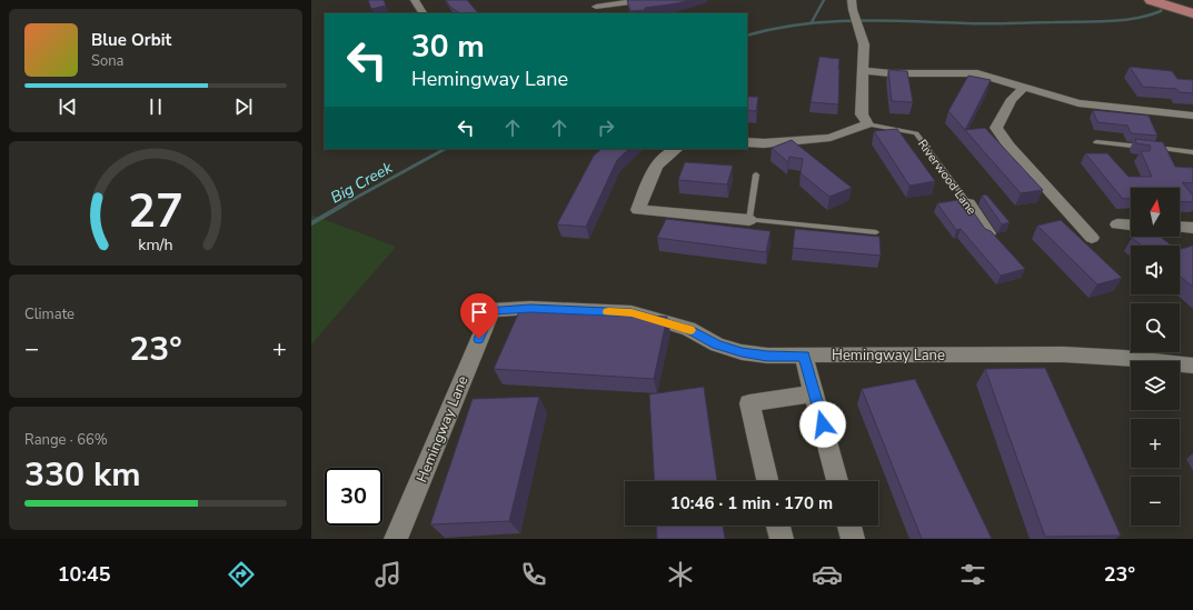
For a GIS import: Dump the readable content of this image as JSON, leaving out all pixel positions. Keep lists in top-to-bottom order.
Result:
{
  "streets": {
    "street": ["Riverwood Lane", "Hemingway Lane"]
  },
  "water": ["Big Creek"],
  "north": "top",
  "page": {
    "turn": ["30 m", "Hemingway Lane"],
    "song": ["Blue Orbit", "Sona"],
    "map_buttons": ["+", "−"],
    "tile": [
      "Climate",
      ["Range · 66%", "330 km"]
    ],
    "heat": ["−", "23°", "+"],
    "limit": "30",
    "trip": "10:46 · 1 min · 170 m",
    "tabs": ["10:45", "23°"],
    "gauge": ["27", "km/h"]
  }
}
